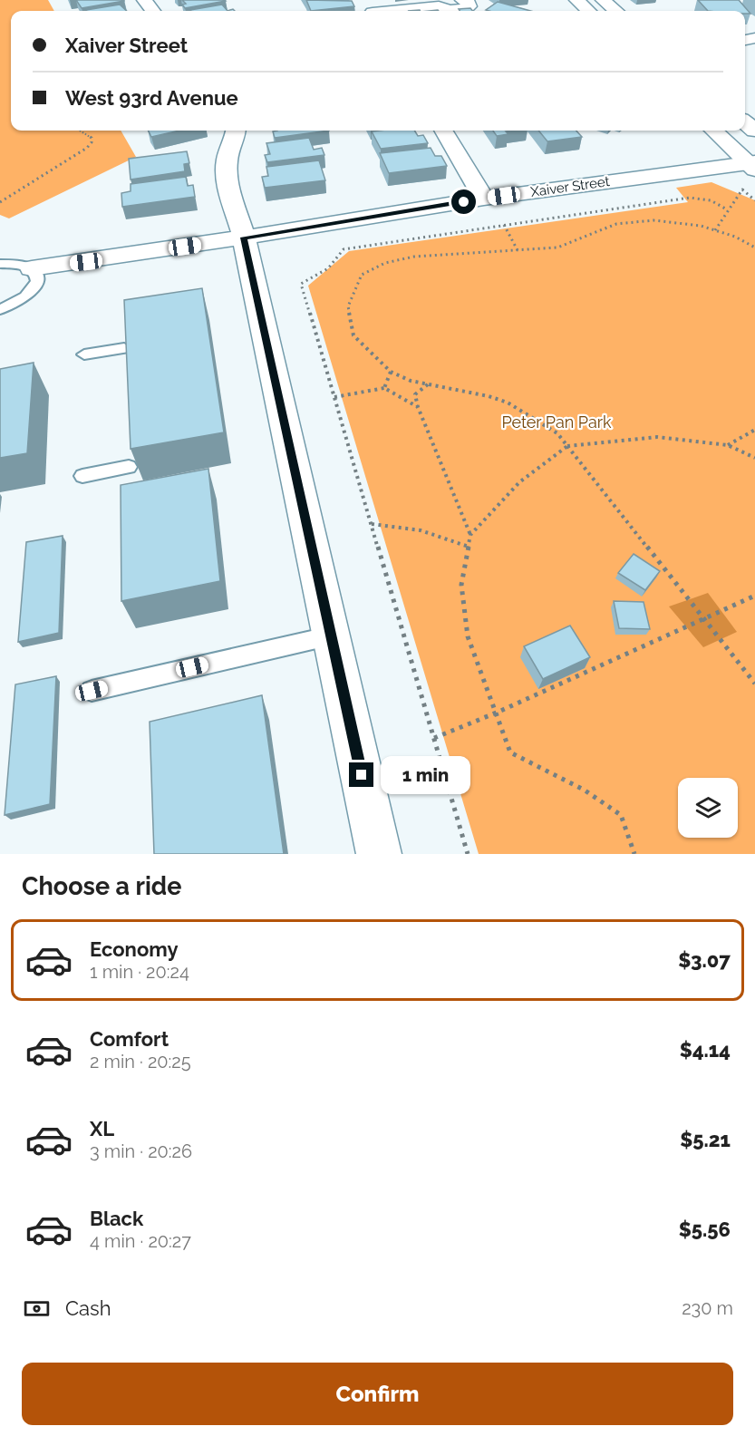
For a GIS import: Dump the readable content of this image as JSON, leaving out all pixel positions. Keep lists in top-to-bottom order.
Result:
{
  "streets": {
    "street": ["Xaiver Street"]
  },
  "parks": ["Peter Pan Park"],
  "page": {
    "banner": ["Xaiver Street", "West 93rd Avenue"],
    "bubble": "1 min",
    "heading": "Choose a ride",
    "list": [
      {
        "name": "Economy",
        "note": "1 min · 20:24",
        "value": "$3.07"
      },
      {
        "name": "Comfort",
        "note": "2 min · 20:25",
        "value": "$4.14"
      },
      {
        "name": "XL",
        "note": "3 min · 20:26",
        "value": "$5.21"
      },
      {
        "name": "Black",
        "note": "4 min · 20:27",
        "value": "$5.56"
      }
    ],
    "pay": ["Cash", "230 m"],
    "buttons": "Confirm"
  }
}
